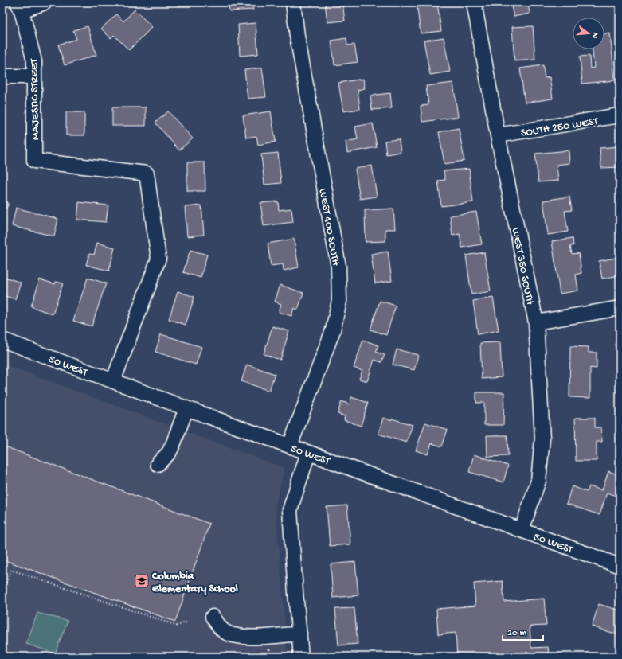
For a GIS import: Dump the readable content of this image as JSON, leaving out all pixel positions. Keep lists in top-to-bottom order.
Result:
{
  "streets": {
    "street": [
      "MAJESTIC STREET",
      "SOUTH 250 WEST",
      "WEST 400 SOUTH",
      "WEST 350 SOUTH",
      "50 WEST"
    ]
  },
  "crossings": [
    ["MAJESTIC STREET", "50 WEST"],
    ["SOUTH 250 WEST", "WEST 350 SOUTH"],
    ["WEST 400 SOUTH", "50 WEST"],
    ["WEST 350 SOUTH", "50 WEST"]
  ],
  "places": {
    "school or university": ["Columbia Elementary School"]
  },
  "scale_bar": "20 m",
  "north": "right"
}
